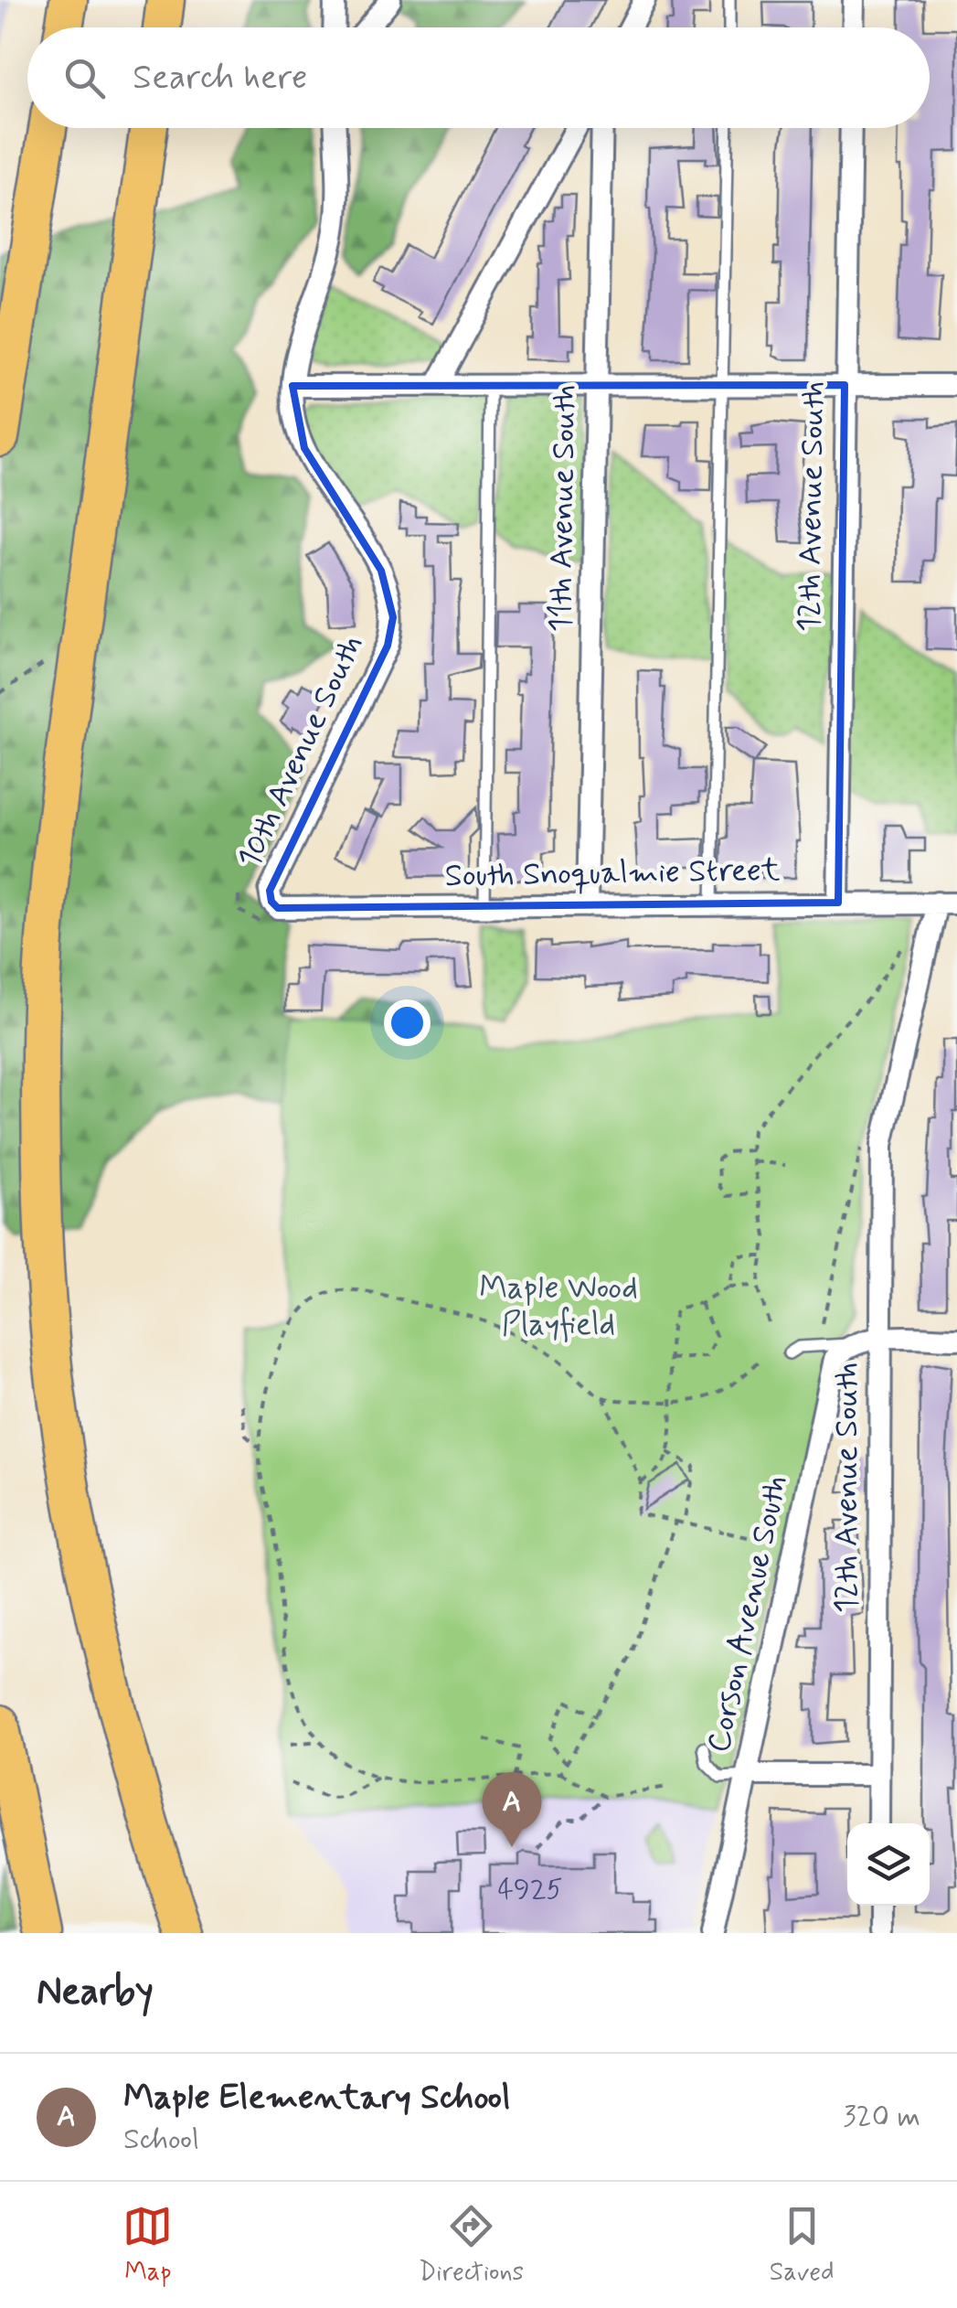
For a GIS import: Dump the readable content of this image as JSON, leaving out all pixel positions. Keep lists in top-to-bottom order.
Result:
{
  "streets": {
    "street": [
      "12th Avenue South",
      "11th Avenue South",
      "10th Avenue South",
      "South Snoqualmie Street",
      "Corson Avenue South"
    ]
  },
  "crossings": [
    ["12th Avenue South", "South Snoqualmie Street"],
    ["11th Avenue South", "South Snoqualmie Street"],
    ["10th Avenue South", "South Snoqualmie Street"]
  ],
  "parks": ["Maple Wood Playfield"],
  "house_numbers": ["4925"],
  "page": {
    "search": "Search here",
    "pins": "A",
    "heading": "Nearby",
    "list": [
      {
        "mark": "A",
        "name": "Maple Elementary School",
        "note": "School",
        "value": "320 m"
      }
    ],
    "nav": ["Map", "Directions", "Saved"]
  }
}
